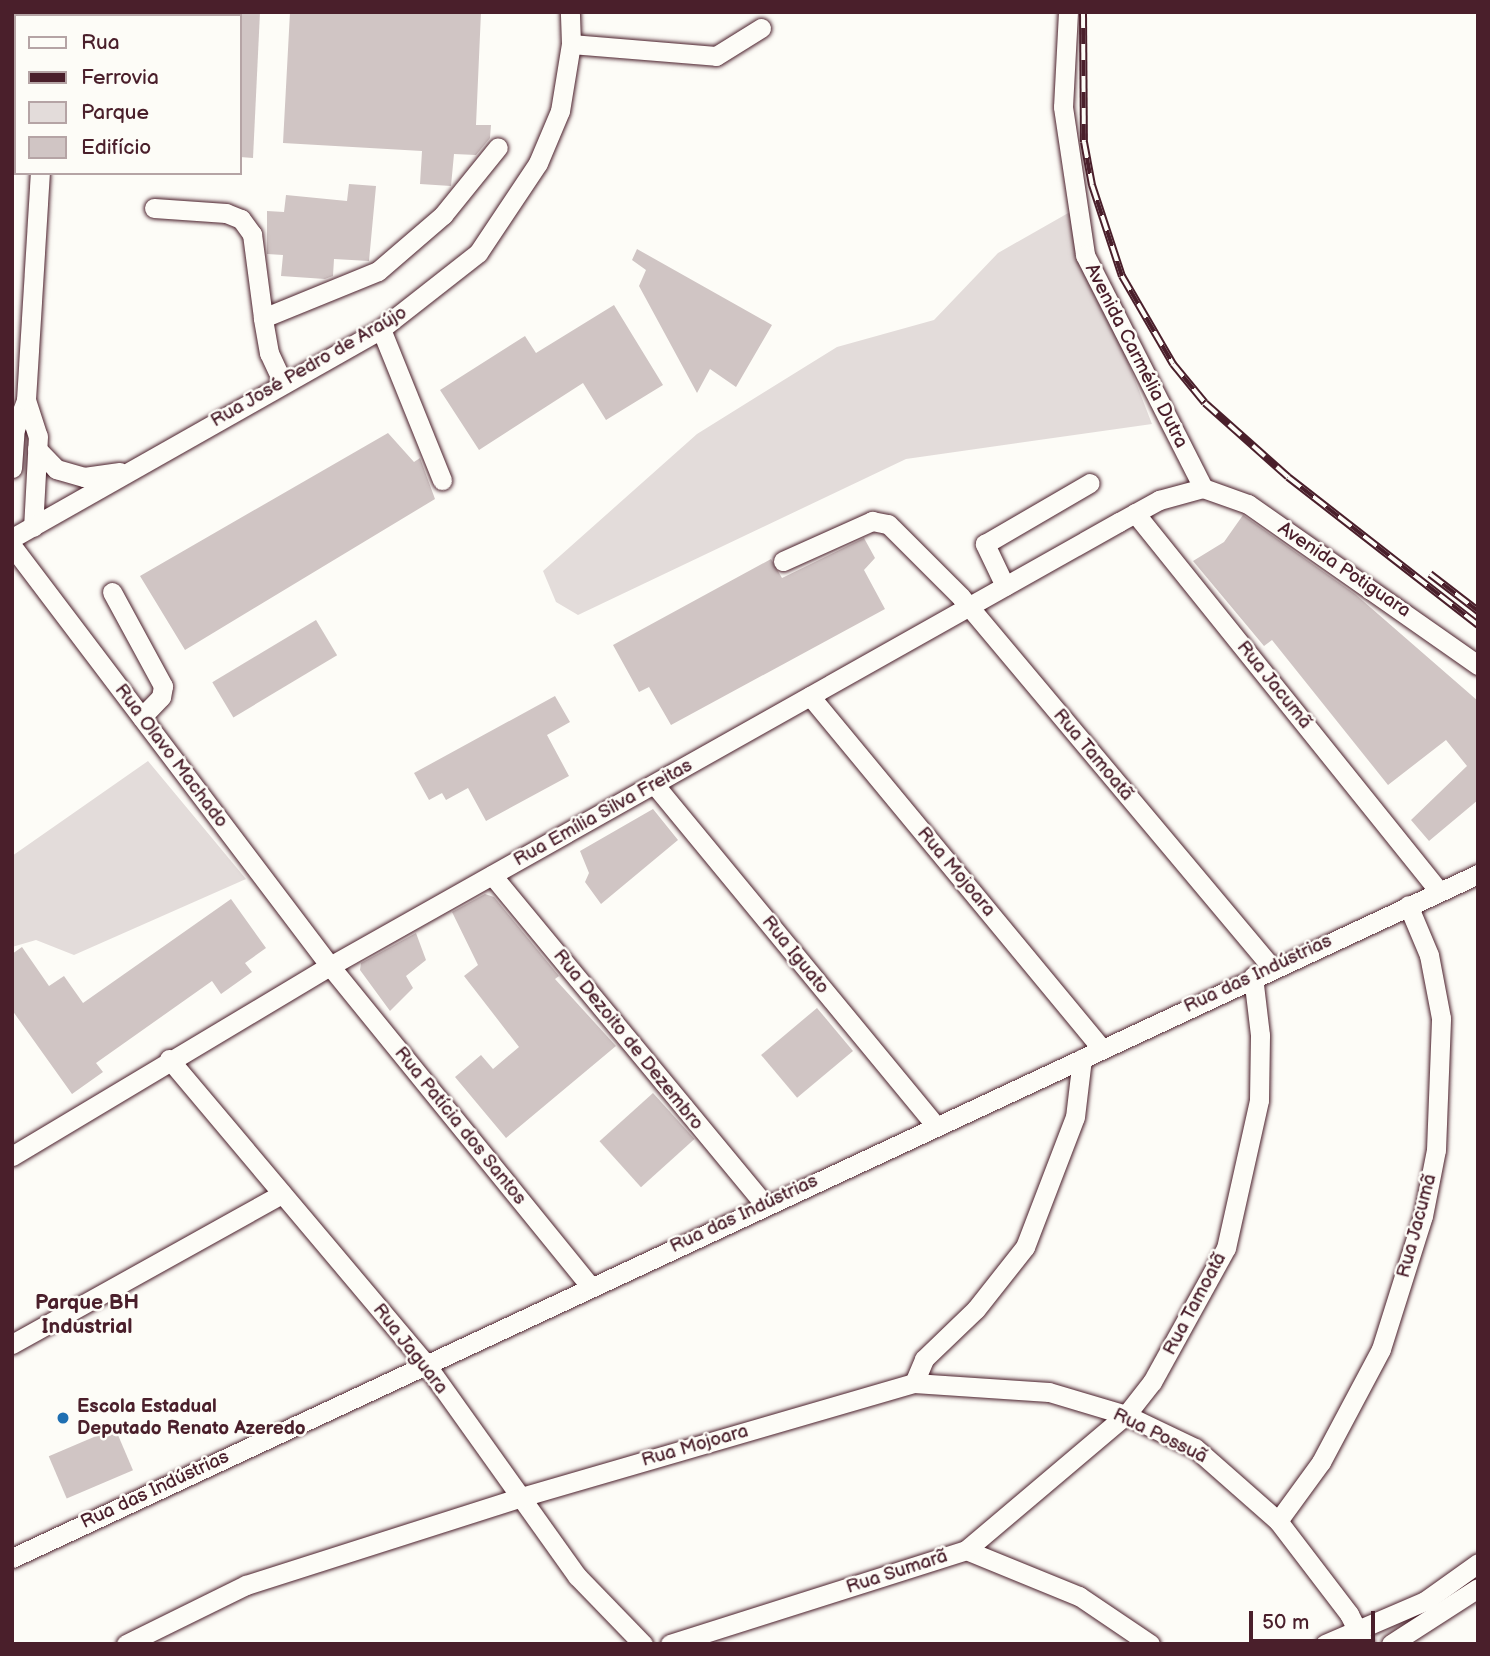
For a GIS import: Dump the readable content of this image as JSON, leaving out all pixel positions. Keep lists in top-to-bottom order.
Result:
{
  "streets": {
    "street": [
      "Avenida Carmélia Dutra",
      "Rua José Pedro de Araújo",
      "Avenida Potiguara",
      "Rua Jacumã",
      "Rua Tamoatã",
      "Rua Olavo Machado",
      "Rua Emília Silva Freitas",
      "Rua Mojoara",
      "Rua Iguato",
      "Rua das Indústrias",
      "Rua Dezoito de Dezembro",
      "Rua Patícia dos Santos",
      "Rua Jaguara",
      "Rua Possuã",
      "Rua Sumarã"
    ]
  },
  "crossings": [
    ["Avenida Carmélia Dutra", "Avenida Potiguara"],
    ["Avenida Carmélia Dutra", "Rua Emília Silva Freitas"],
    ["Avenida Potiguara", "Rua Emília Silva Freitas"],
    ["Rua Jacumã", "Rua Emília Silva Freitas"],
    ["Rua Jacumã", "Rua das Indústrias"],
    ["Rua Jacumã", "Rua Possuã"],
    ["Rua Tamoatã", "Rua Emília Silva Freitas"],
    ["Rua Tamoatã", "Rua das Indústrias"],
    ["Rua Tamoatã", "Rua Possuã"],
    ["Rua Tamoatã", "Rua Sumarã"],
    ["Rua Olavo Machado", "Rua Emília Silva Freitas"],
    ["Rua Olavo Machado", "Rua Patícia dos Santos"],
    ["Rua Emília Silva Freitas", "Rua Mojoara"],
    ["Rua Emília Silva Freitas", "Rua Iguato"],
    ["Rua Emília Silva Freitas", "Rua Dezoito de Dezembro"],
    ["Rua Emília Silva Freitas", "Rua Patícia dos Santos"],
    ["Rua Emília Silva Freitas", "Rua Jaguara"],
    ["Rua Mojoara", "Rua das Indústrias"],
    ["Rua Mojoara", "Rua Jaguara"],
    ["Rua Mojoara", "Rua Possuã"],
    ["Rua Iguato", "Rua das Indústrias"],
    ["Rua das Indústrias", "Rua Dezoito de Dezembro"],
    ["Rua das Indústrias", "Rua Patícia dos Santos"],
    ["Rua das Indústrias", "Rua Jaguara"]
  ],
  "districts": ["Parque BH Industrial"],
  "places": ["Escola Estadual Deputado Renato Azeredo"],
  "legend": [
    "Rua",
    "Ferrovia",
    "Parque",
    "Edifício"
  ],
  "scale_bar": "50 m"
}
